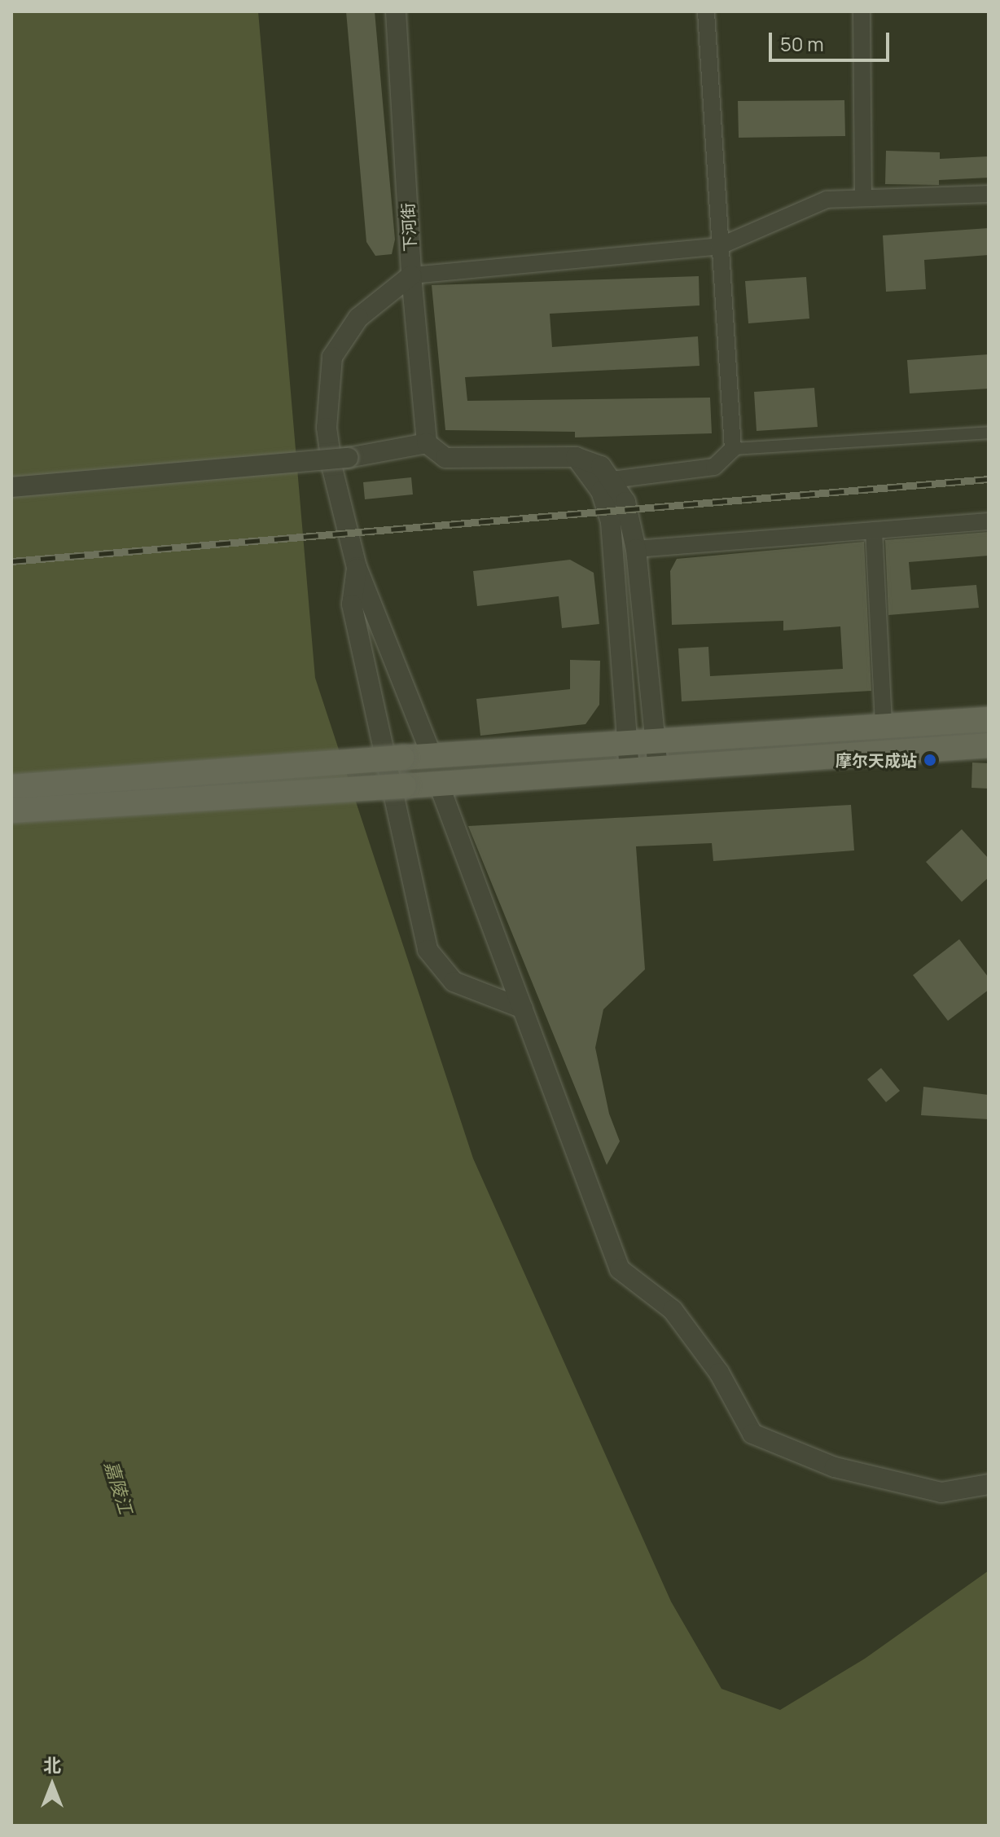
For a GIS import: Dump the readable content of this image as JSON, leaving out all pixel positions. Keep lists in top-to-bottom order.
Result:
{
  "streets": {
    "street": ["下河街"]
  },
  "water": ["嘉陵江"],
  "places": ["摩尔天成站"],
  "scale_bar": "50 m",
  "north": "top"
}
